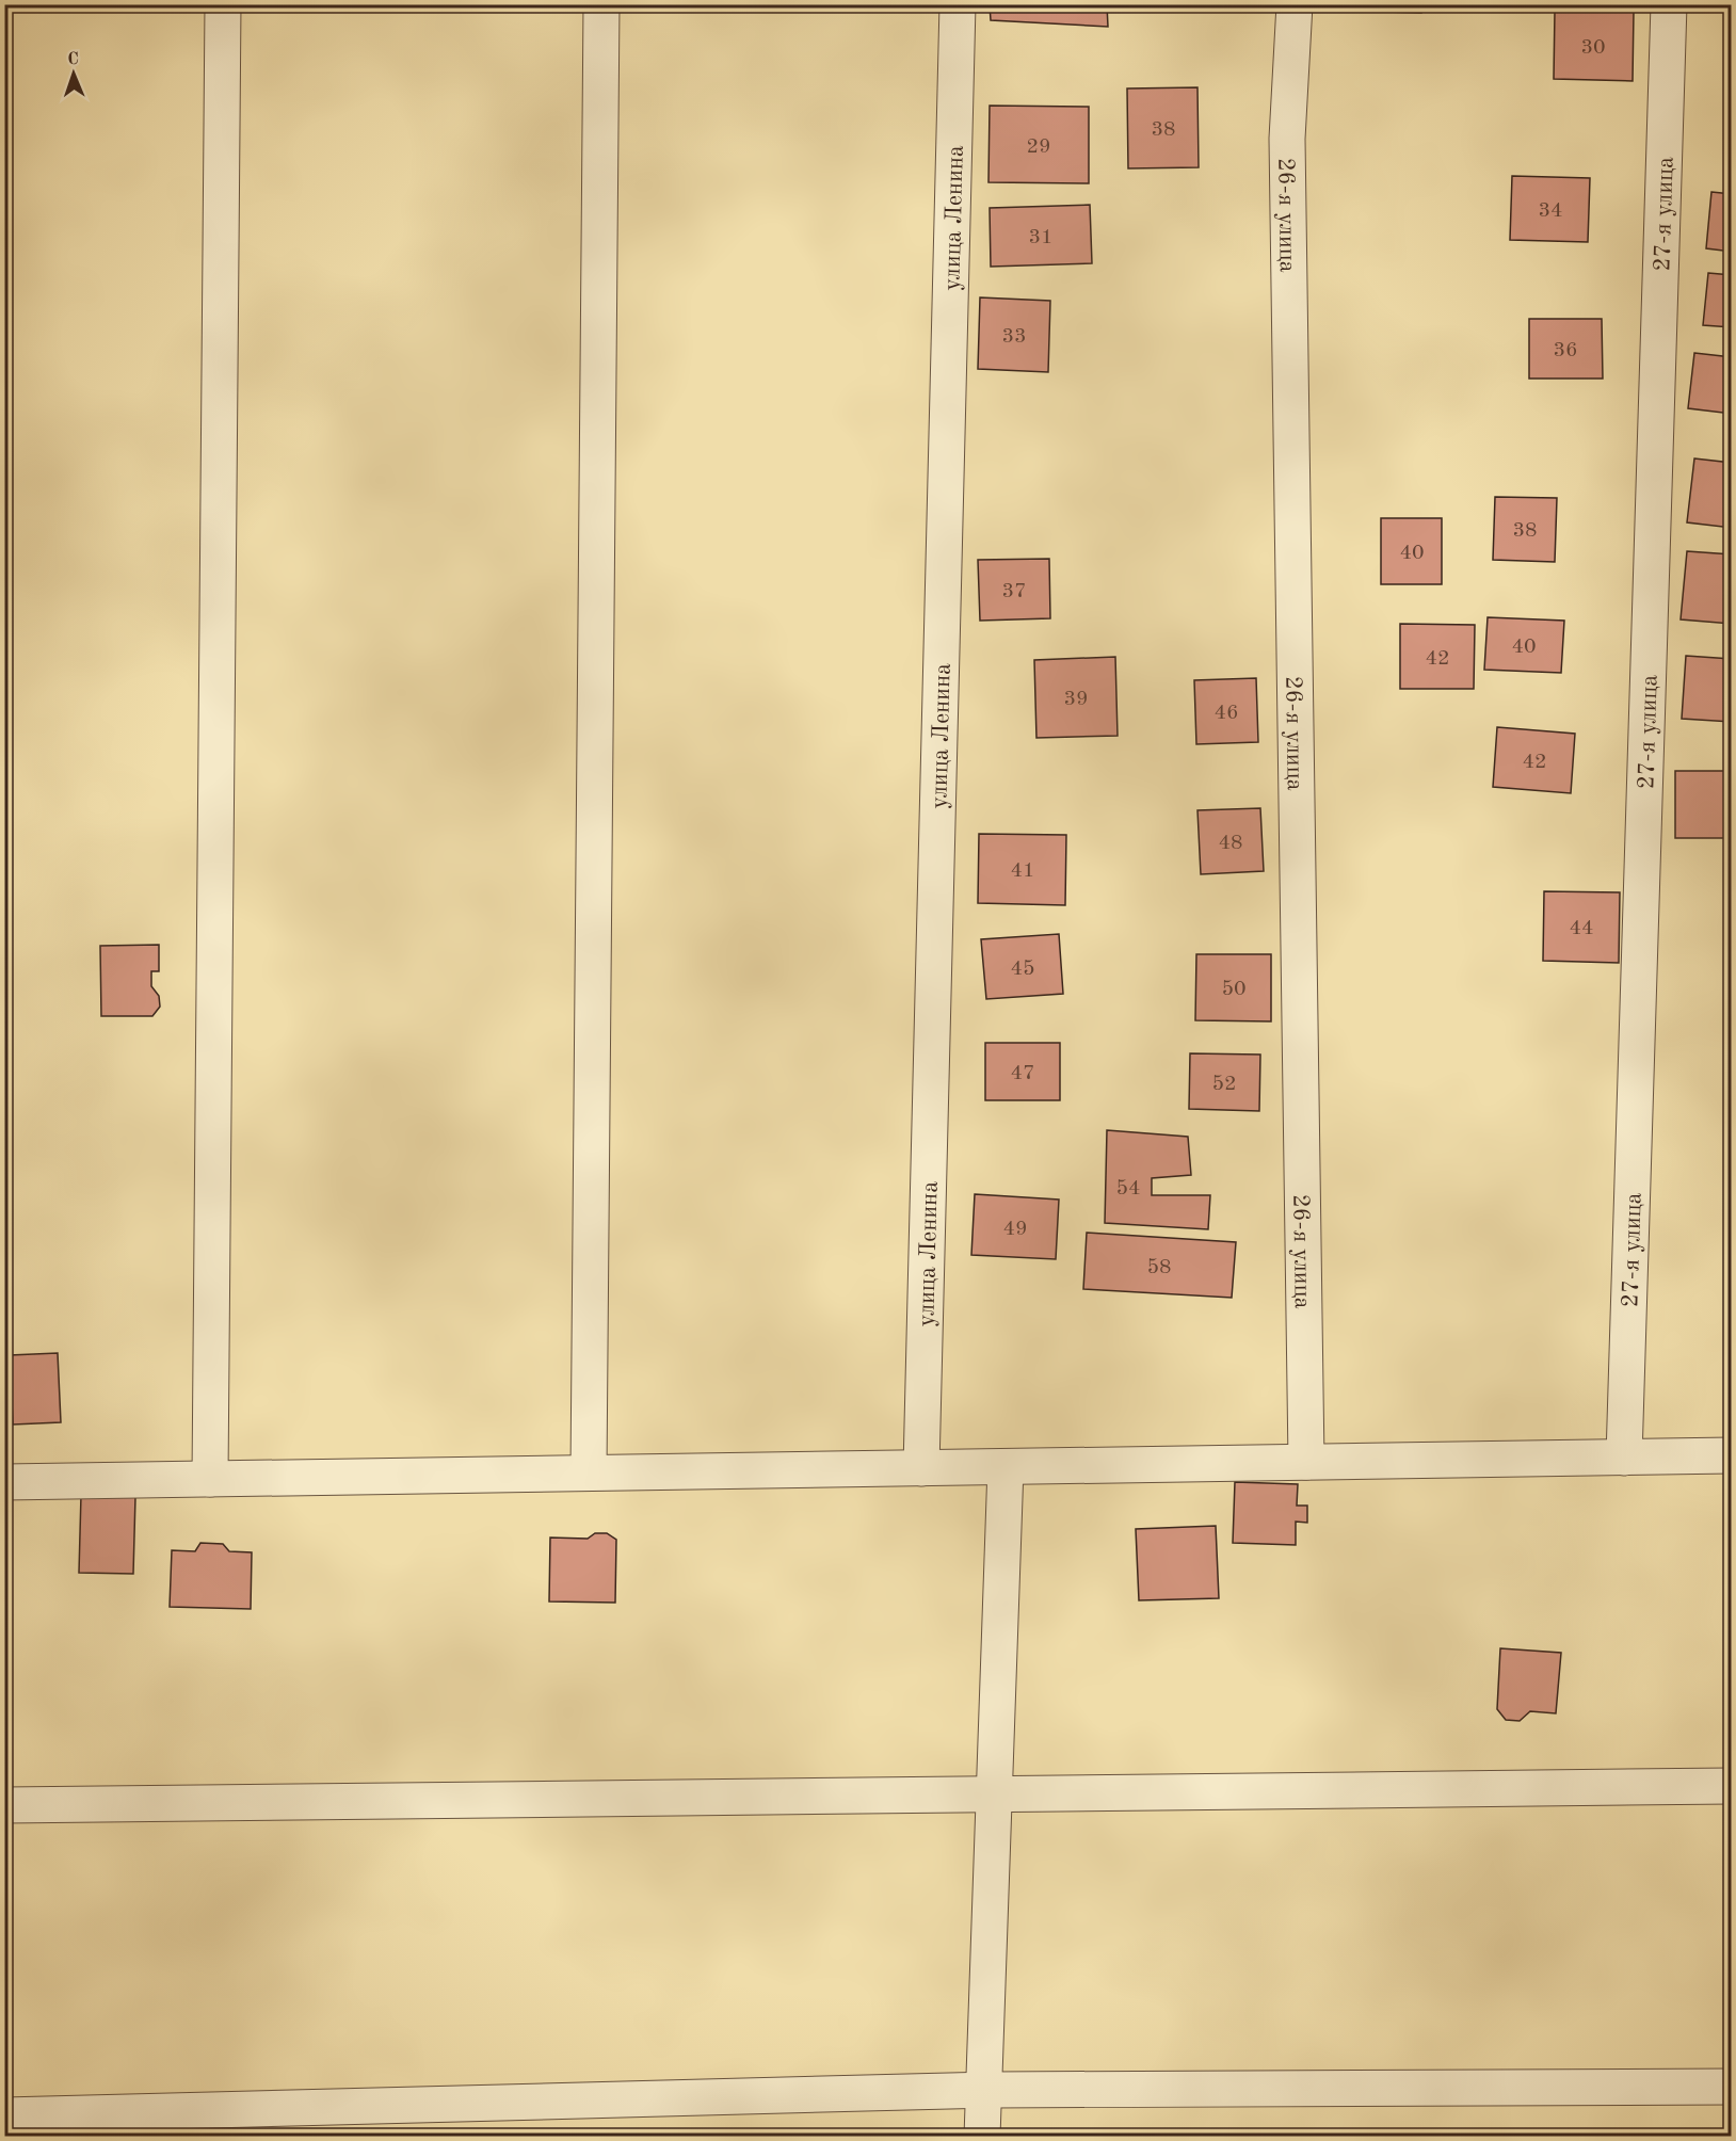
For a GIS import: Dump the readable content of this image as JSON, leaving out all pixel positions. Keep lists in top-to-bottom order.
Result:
{
  "streets": {
    "street": ["27-я улица", "26-я улица", "улица Ленина"]
  },
  "house_numbers": [
    "30",
    "38",
    "29",
    "34",
    "31",
    "33",
    "36",
    "38",
    "40",
    "37",
    "40",
    "42",
    "39",
    "46",
    "42",
    "48",
    "41",
    "44",
    "45",
    "50",
    "47",
    "52",
    "54",
    "49",
    "58"
  ],
  "north": "top"
}
